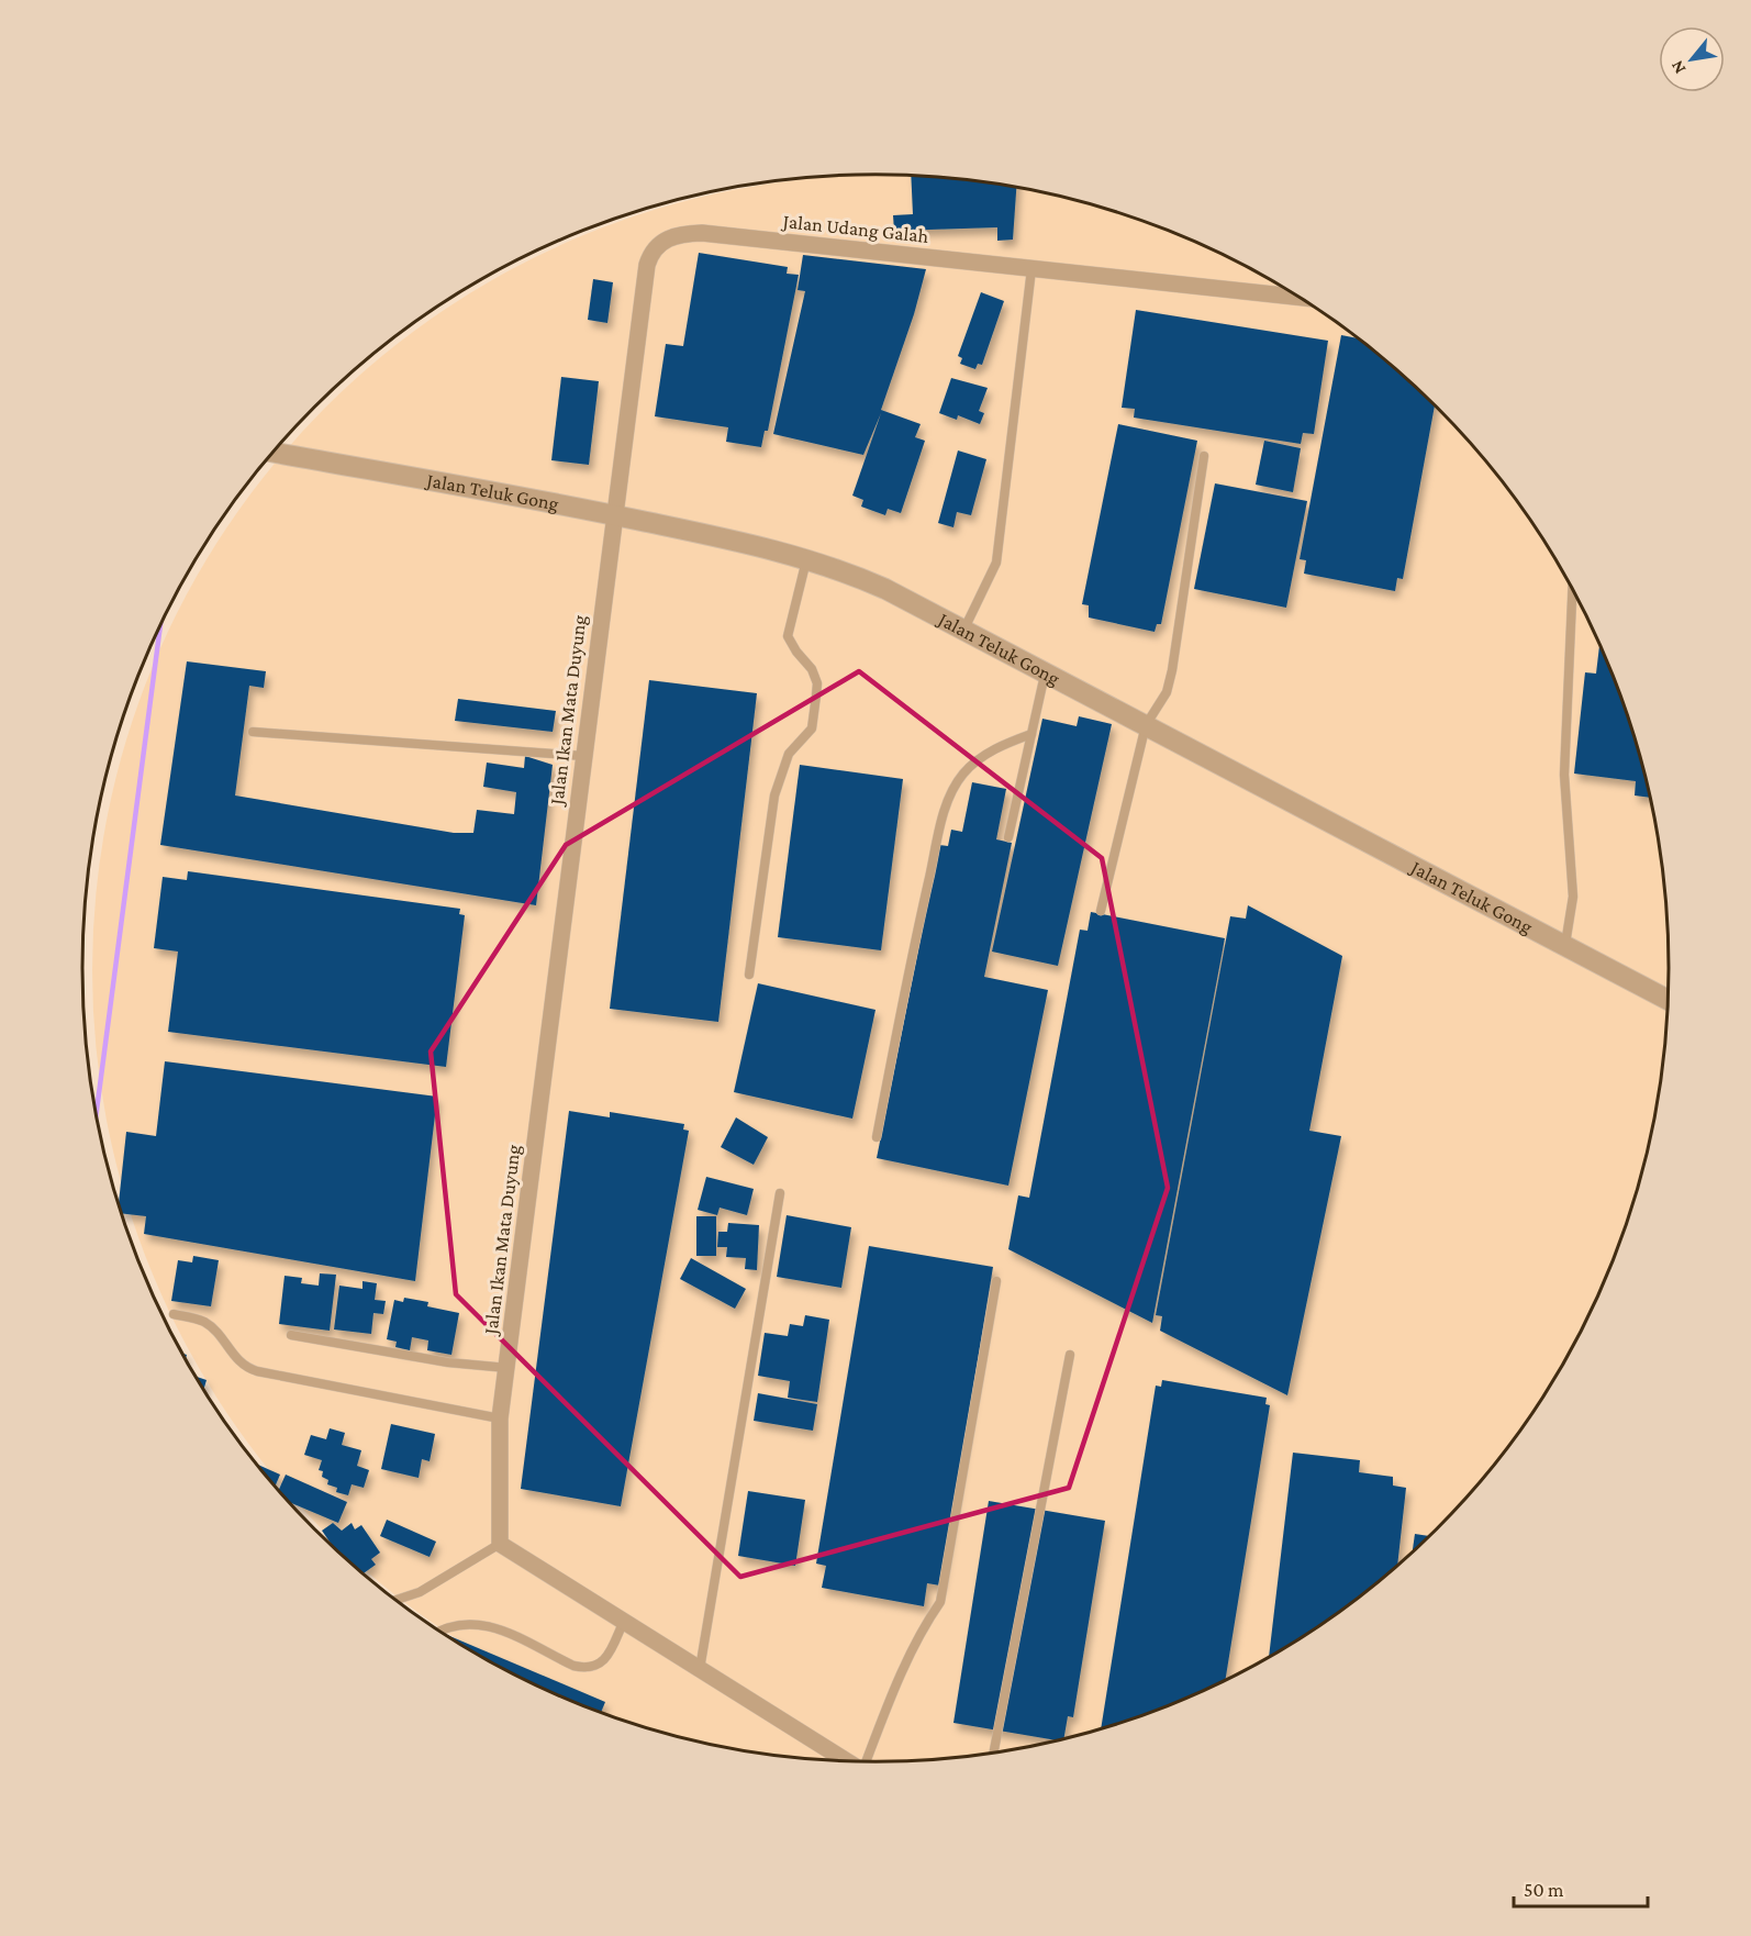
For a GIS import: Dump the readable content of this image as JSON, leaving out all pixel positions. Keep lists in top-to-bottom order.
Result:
{
  "streets": {
    "street": ["Jalan Udang Galah", "Jalan Teluk Gong", "Jalan Ikan Mata Duyung"]
  },
  "crossings": [
    ["Jalan Udang Galah", "Jalan Teluk Gong"],
    ["Jalan Udang Galah", "Jalan Ikan Mata Duyung"],
    ["Jalan Teluk Gong", "Jalan Ikan Mata Duyung"]
  ],
  "scale_bar": "50 m",
  "north": "bottom left"
}
